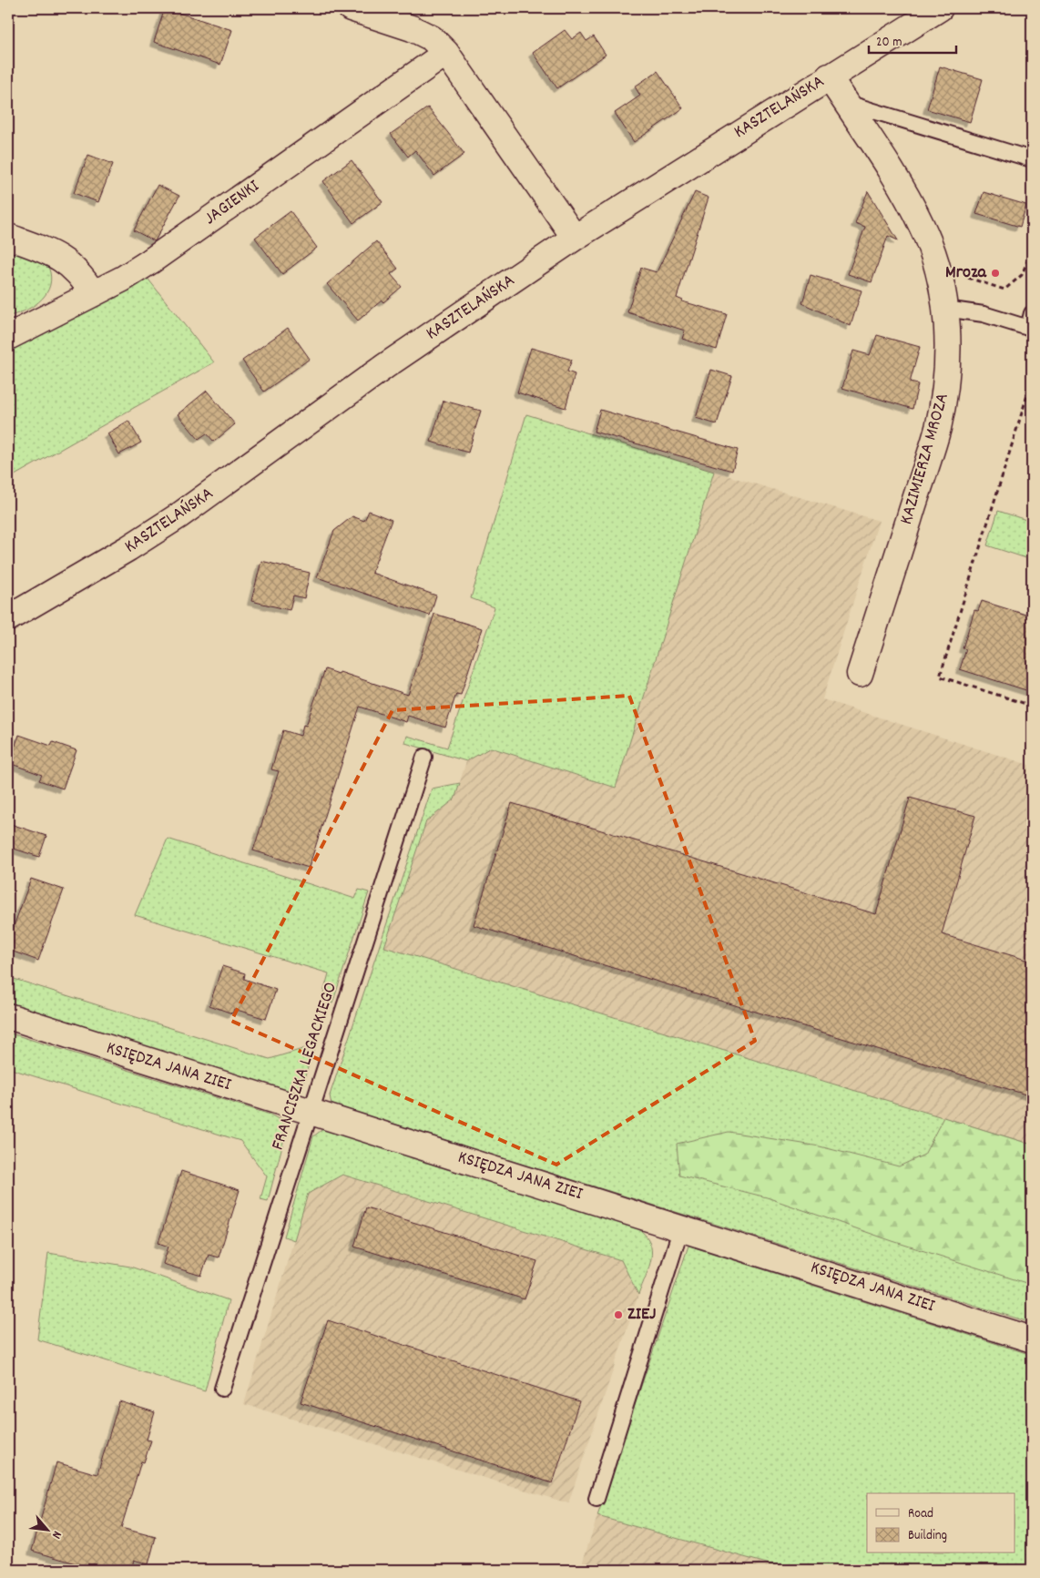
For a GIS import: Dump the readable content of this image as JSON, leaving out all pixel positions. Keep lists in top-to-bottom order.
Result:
{
  "streets": {
    "street": [
      "KASZTELAŃSKA",
      "JAGIENKI",
      "KAZIMIERZA MROZA",
      "KSIĘDZA JANA ZIEI"
    ],
    "lane": ["FRANCISZKA LEGACKIEGO"]
  },
  "crossings": [
    ["KASZTELAŃSKA", "KAZIMIERZA MROZA"],
    ["FRANCISZKA LEGACKIEGO", "KSIĘDZA JANA ZIEI"]
  ],
  "places": ["Mroza", "ZIEJ"],
  "legend": ["Road", "Building"],
  "scale_bar": "20 m",
  "north": "bottom right"
}
